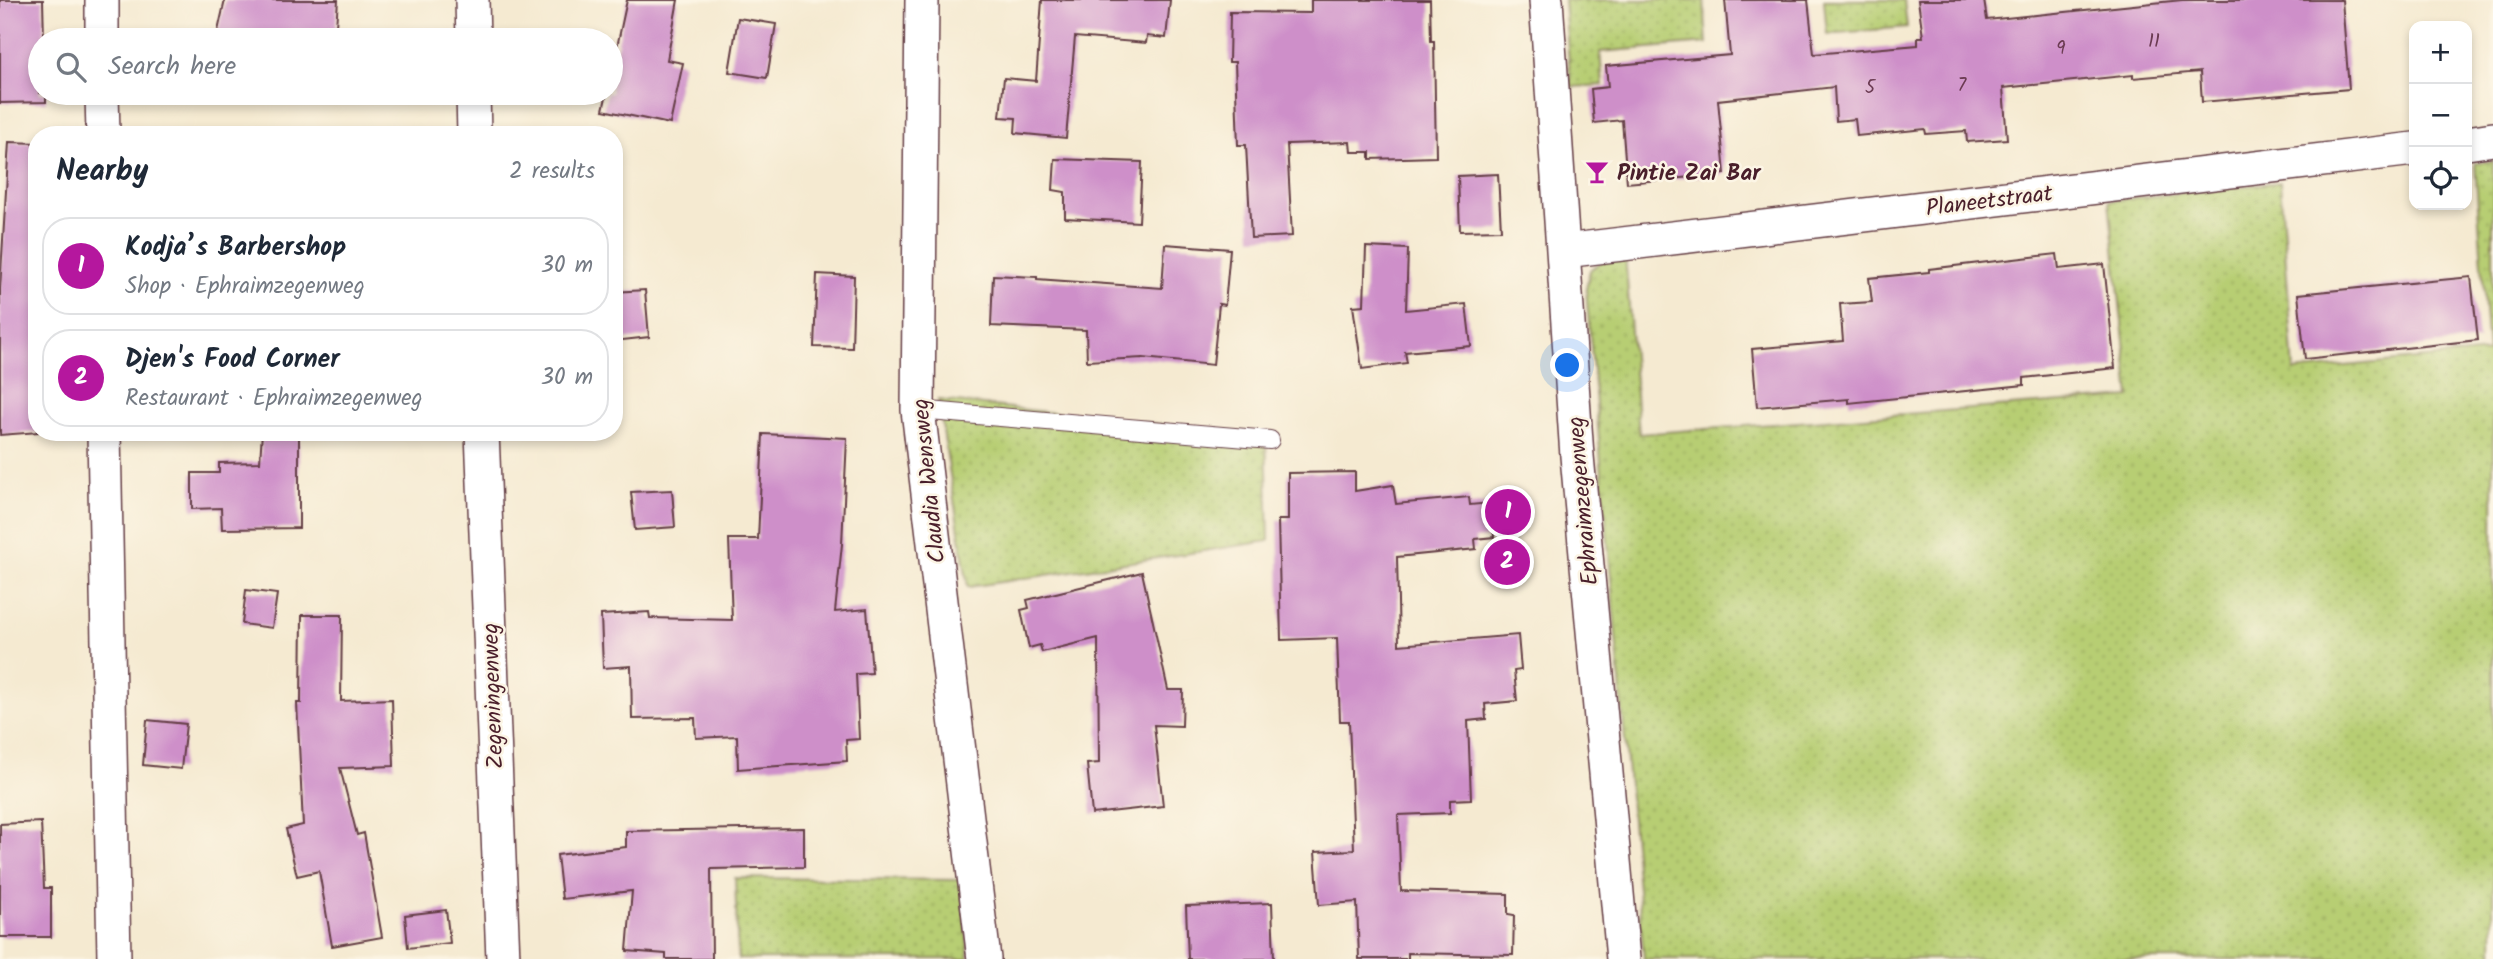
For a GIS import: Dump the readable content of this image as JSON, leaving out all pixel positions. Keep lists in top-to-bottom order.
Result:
{
  "streets": {
    "street": [
      "Planeetstraat",
      "Claudia Wensweg",
      "Ephraimzegenweg",
      "Zegeningenweg"
    ]
  },
  "crossings": [
    ["Planeetstraat", "Ephraimzegenweg"]
  ],
  "places": {
    "bar": ["Pintie Zai Bar"]
  },
  "house_numbers": [
    "11",
    "9",
    "7",
    "5"
  ],
  "page": {
    "map_buttons": ["+", "−"],
    "search": "Search here",
    "heading": ["Nearby", "2 results"],
    "list": [
      {
        "mark": "1",
        "name": "Kodja’s Barbershop",
        "note": "Shop · Ephraimzegenweg",
        "value": "30 m"
      },
      {
        "mark": "2",
        "name": "Djen's Food Corner",
        "note": "Restaurant · Ephraimzegenweg",
        "value": "30 m"
      }
    ],
    "pins": ["1", "2"]
  }
}
